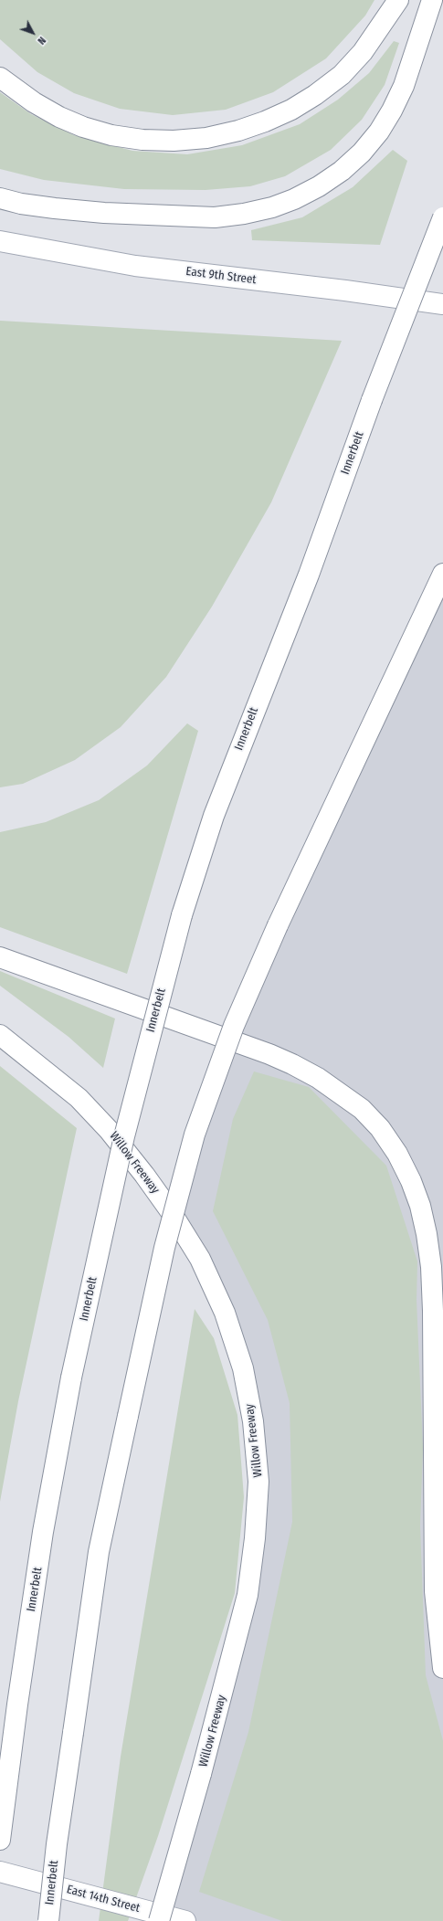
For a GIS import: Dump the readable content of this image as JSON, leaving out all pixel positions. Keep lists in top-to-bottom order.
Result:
{
  "streets": {
    "main road": [
      "East 9th Street",
      "Innerbelt",
      "Willow Freeway",
      "East 14th Street"
    ]
  },
  "north": "bottom right"
}
